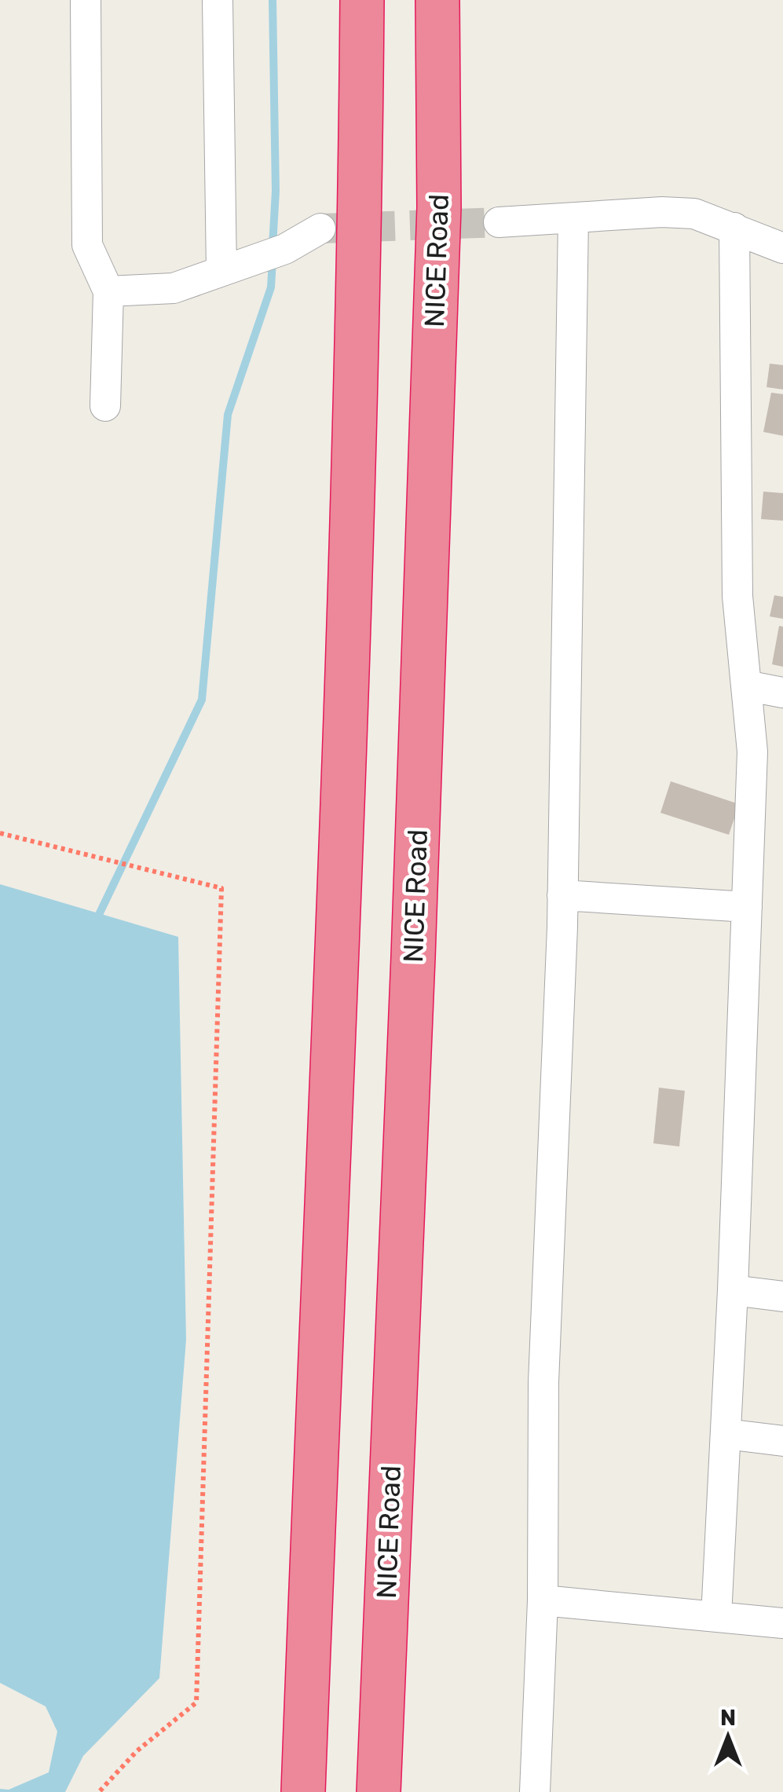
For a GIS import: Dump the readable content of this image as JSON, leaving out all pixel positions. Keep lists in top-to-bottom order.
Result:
{
  "streets": {
    "highway": ["NICE Road"]
  },
  "north": "top"
}
